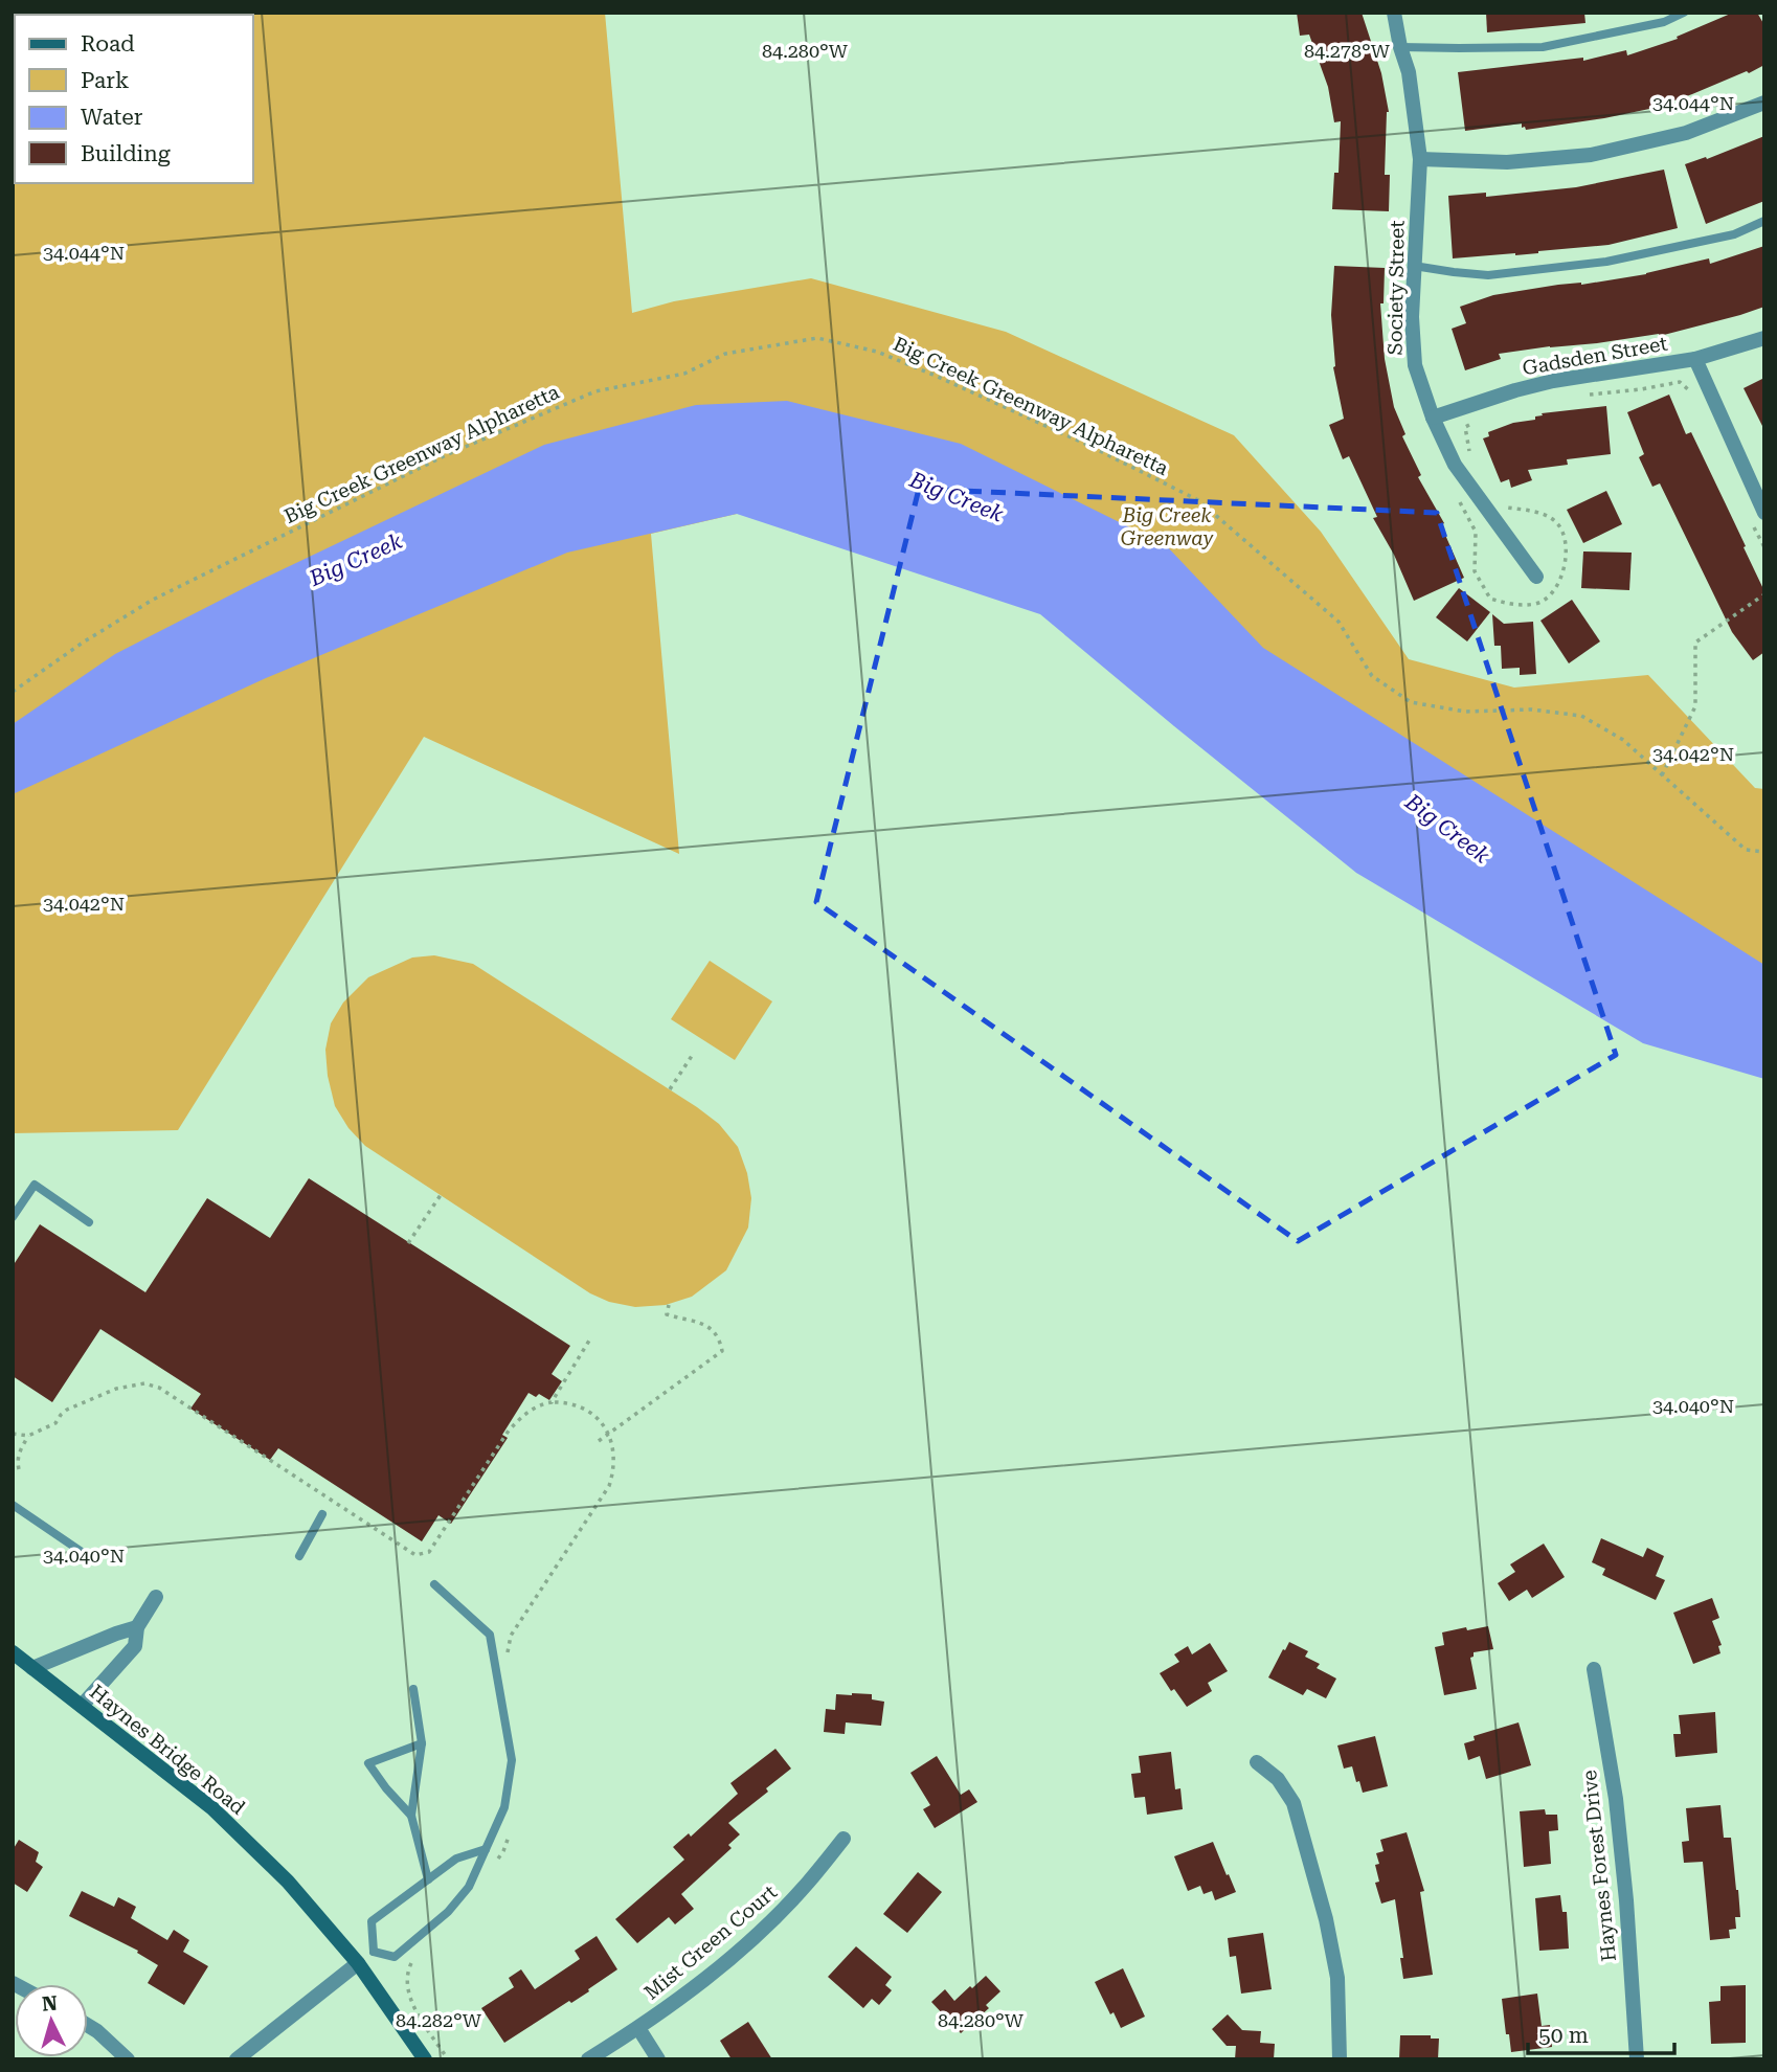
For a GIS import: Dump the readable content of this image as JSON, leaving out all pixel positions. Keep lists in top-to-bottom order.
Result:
{
  "streets": {
    "main road": ["Haynes Bridge Road"],
    "street": [
      "Society Street",
      "Gadsden Street",
      "Haynes Forest Drive",
      "Mist Green Court"
    ],
    "path": ["Big Creek Greenway Alpharetta"]
  },
  "crossings": [
    ["Society Street", "Gadsden Street"]
  ],
  "water": ["Big Creek"],
  "parks": ["Big Creek Greenway"],
  "legend": [
    "Road",
    "Park",
    "Water",
    "Building"
  ],
  "scale_bar": "50 m",
  "north": "top",
  "coordinates": [
    "84.280°W",
    "84.278°W",
    "34.044°N",
    "34.042°N",
    "34.040°N",
    "84.282°W"
  ]
}
